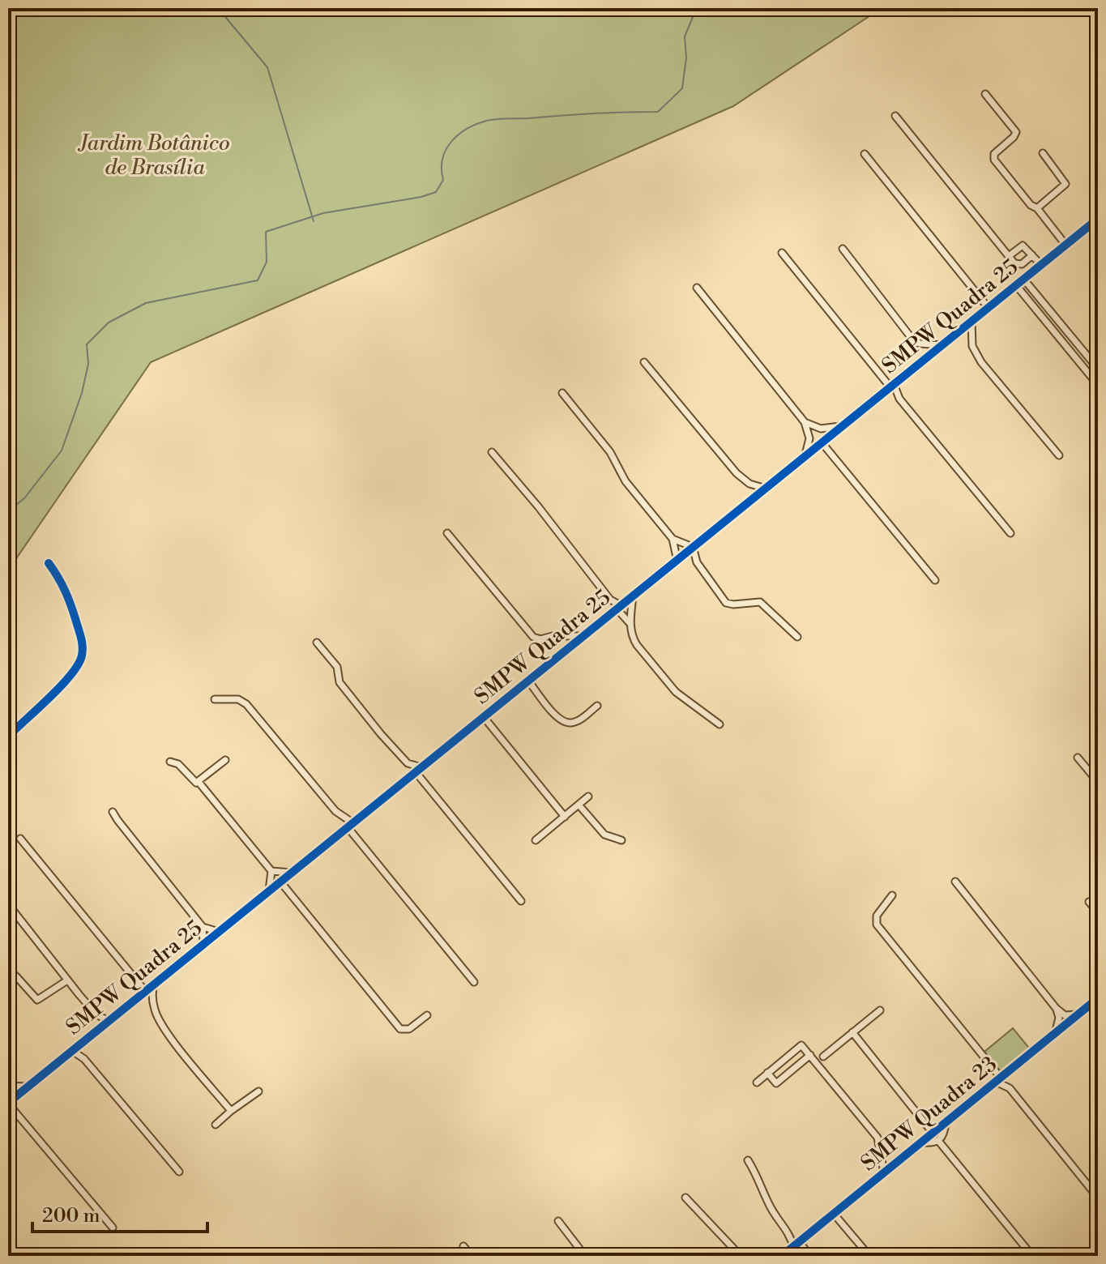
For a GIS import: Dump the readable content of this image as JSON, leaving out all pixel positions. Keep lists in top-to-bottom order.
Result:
{
  "streets": {
    "street": ["SMPW Quadra 25", "SMPW Quadra 23"]
  },
  "parks": ["Jardim Botânico de Brasília"],
  "scale_bar": "200 m"
}
